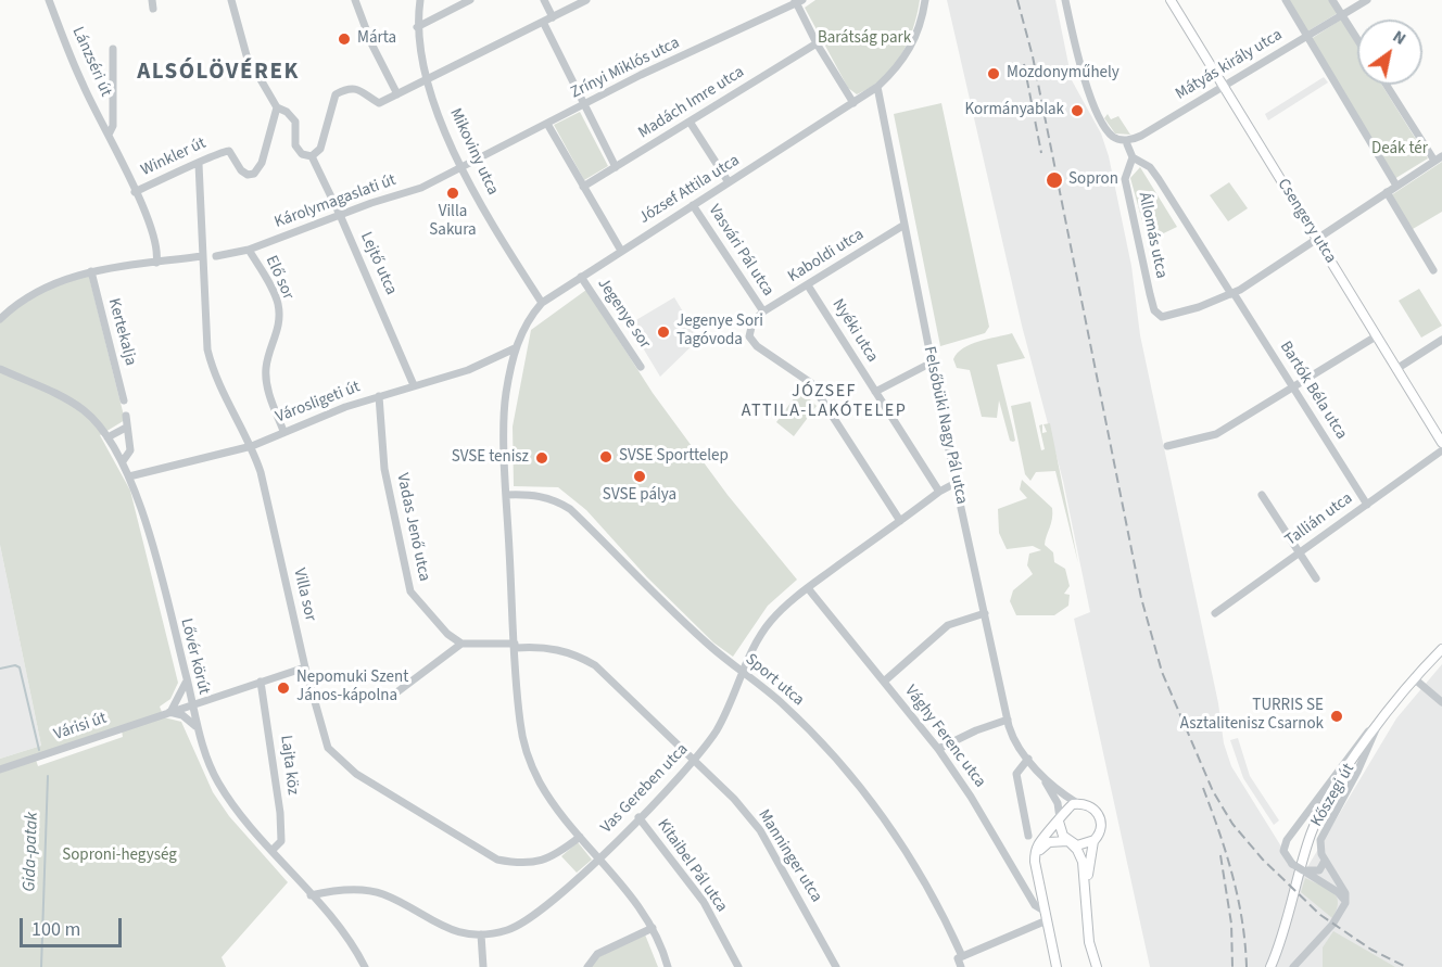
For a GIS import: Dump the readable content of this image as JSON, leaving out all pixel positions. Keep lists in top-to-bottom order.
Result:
{
  "streets": {
    "main road": ["Csengery utca", "Kőszegi út"],
    "street": [
      "Lánzséri út",
      "Mátyás király utca",
      "Zrínyi Miklós utca",
      "Madách Imre utca",
      "Mikoviny utca",
      "Winkler út",
      "József Attila utca",
      "Károlymagaslati út",
      "Állomás utca",
      "Vasvári Pál utca",
      "Kaboldi utca",
      "Lejtő utca",
      "Elő sor",
      "Jegenye sor",
      "Nyéki utca",
      "Kertekalja",
      "Bartók Béla utca",
      "Városligeti út",
      "Felsőbüki Nagy Pál utca",
      "Tallián utca",
      "Vadas Jenő utca",
      "Villa sor",
      "Lővér körút",
      "Sport utca",
      "Várisi út",
      "Vághy Ferenc utca",
      "Lajta köz",
      "Vas Gereben utca",
      "Manninger utca",
      "Kitaibel Pál utca"
    ]
  },
  "crossings": [
    ["Lánzséri út", "Winkler út"],
    ["Mátyás király utca", "Csengery utca"],
    ["Zrínyi Miklós utca", "Mikoviny utca"],
    ["Zrínyi Miklós utca", "Károlymagaslati út"],
    ["Mikoviny utca", "József Attila utca"],
    ["Mikoviny utca", "Károlymagaslati út"],
    ["Winkler út", "Villa sor"],
    ["József Attila utca", "Vasvári Pál utca"],
    ["József Attila utca", "Jegenye sor"],
    ["József Attila utca", "Felsőbüki Nagy Pál utca"],
    ["Károlymagaslati út", "Lejtő utca"],
    ["Károlymagaslati út", "Elő sor"],
    ["Állomás utca", "Bartók Béla utca"],
    ["Vasvári Pál utca", "Kaboldi utca"],
    ["Vasvári Pál utca", "Vas Gereben utca"],
    ["Kaboldi utca", "Nyéki utca"],
    ["Kaboldi utca", "Felsőbüki Nagy Pál utca"],
    ["Lejtő utca", "Városligeti út"],
    ["Elő sor", "Városligeti út"],
    ["Nyéki utca", "Vas Gereben utca"],
    ["Bartók Béla utca", "Tallián utca"],
    ["Városligeti út", "Vadas Jenő utca"],
    ["Városligeti út", "Villa sor"],
    ["Városligeti út", "Lővér körút"],
    ["Felsőbüki Nagy Pál utca", "Vas Gereben utca"],
    ["Villa sor", "Várisi út"],
    ["Lővér körút", "Várisi út"],
    ["Lővér körút", "Lajta köz"],
    ["Lővér körút", "Vas Gereben utca"],
    ["Sport utca", "Vas Gereben utca"],
    ["Várisi út", "Lajta köz"],
    ["Vághy Ferenc utca", "Vas Gereben utca"],
    ["Vas Gereben utca", "Manninger utca"],
    ["Vas Gereben utca", "Kitaibel Pál utca"]
  ],
  "districts": ["ALSÓLÖVÉREK", "JÓZSEF ATTILA-LAKÓTELEP"],
  "water": ["Gida-patak"],
  "parks": ["Barátság park", "Deák tér", "Soproni-hegység"],
  "places": [
    "Márta",
    "Mozdonyműhely",
    "Kormányablak",
    "Sopron",
    "Villa Sakura",
    "Jegenye Sori Tagóvoda",
    "SVSE Sporttelep",
    "SVSE tenisz",
    "SVSE pálya",
    "Nepomuki Szent János-kápolna",
    "TURRIS SE Asztalitenisz Csarnok"
  ],
  "scale_bar": "100 m",
  "north": "top right"
}
